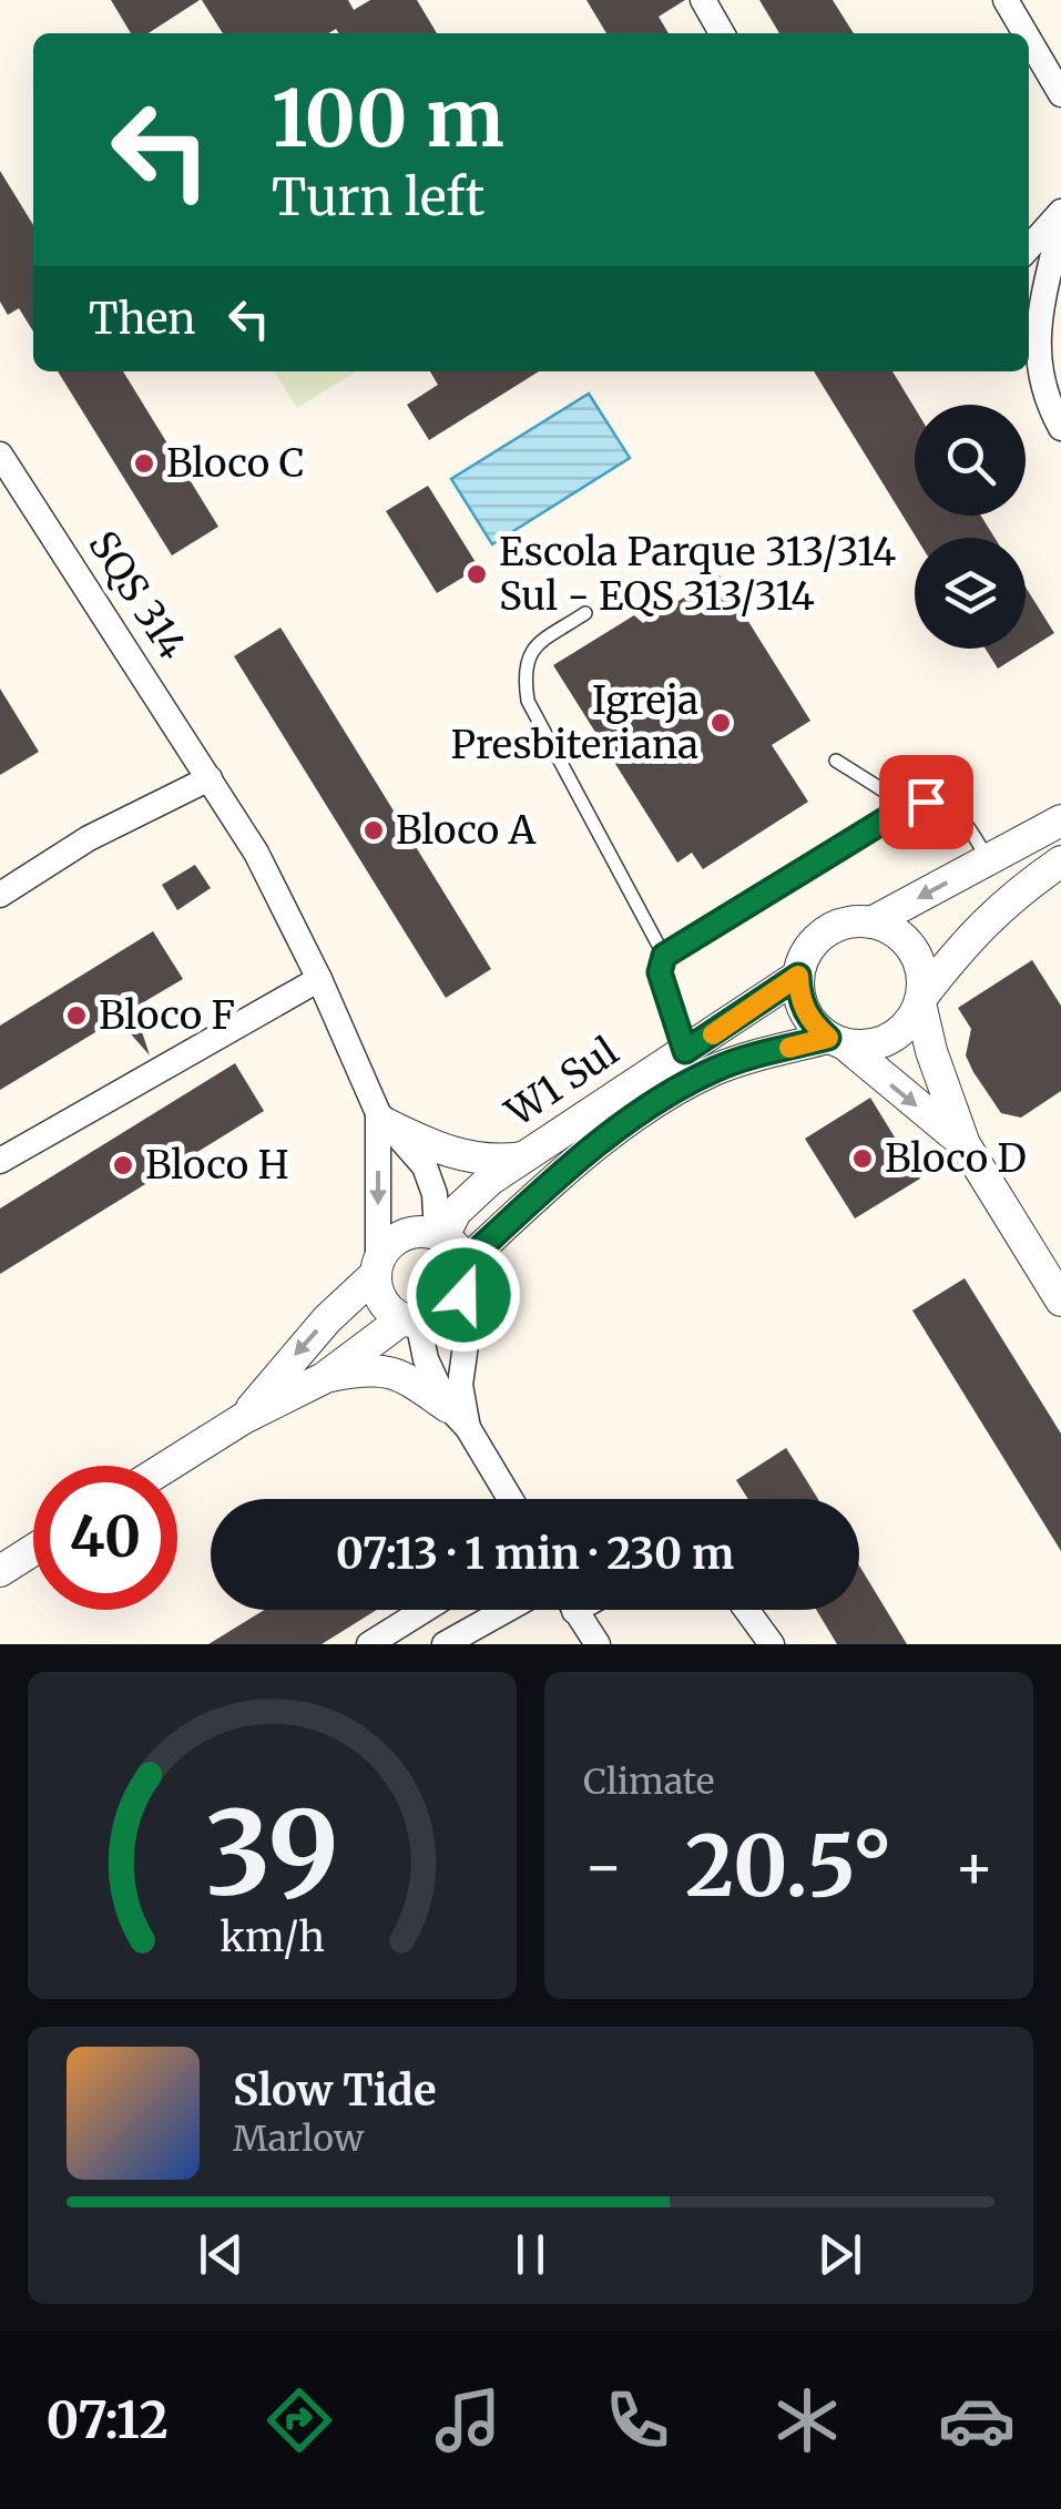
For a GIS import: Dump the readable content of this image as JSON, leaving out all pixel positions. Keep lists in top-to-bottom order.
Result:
{
  "streets": {
    "street": ["SQS 314", "W1 Sul"]
  },
  "crossings": [
    ["SQS 314", "W1 Sul"]
  ],
  "places": [
    "Bloco C",
    "Escola Parque 313/314 Sul - EQS 313/314",
    "Igreja Presbiteriana",
    "Bloco A",
    "Bloco F",
    "Bloco D",
    "Bloco H"
  ],
  "page": {
    "turn": ["100 m", "Turn left"],
    "then": "Then",
    "limit": "40",
    "trip": "07:13 · 1 min · 230 m",
    "tile": "Climate",
    "heat": ["−", "20.5°", "+"],
    "song": ["Slow Tide", "Marlow"],
    "tabs": "07:12",
    "gauge": ["39", "km/h"]
  }
}
